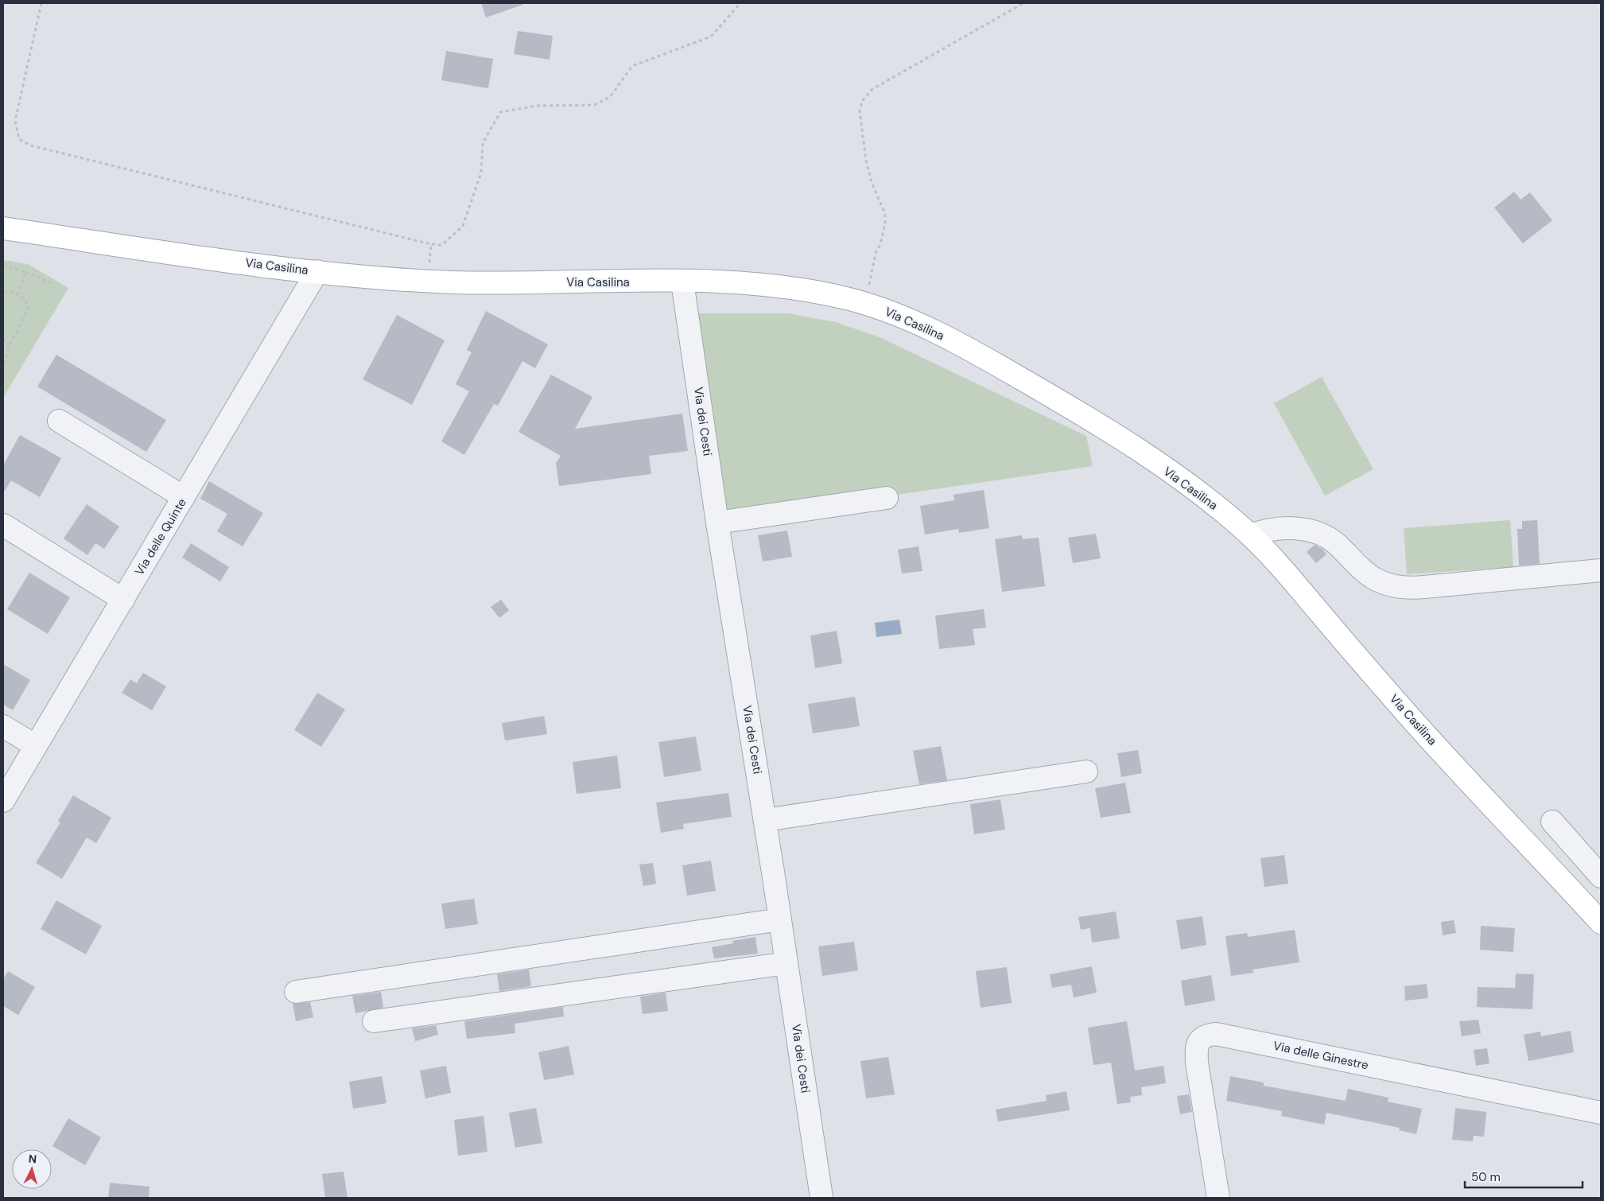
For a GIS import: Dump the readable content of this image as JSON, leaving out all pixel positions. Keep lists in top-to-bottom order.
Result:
{
  "streets": {
    "main road": ["Via Casilina"],
    "street": ["Via dei Cesti", "Via delle Quinte", "Via delle Ginestre"]
  },
  "crossings": [
    ["Via Casilina", "Via dei Cesti"],
    ["Via Casilina", "Via delle Quinte"]
  ],
  "scale_bar": "50 m",
  "north": "top"
}
